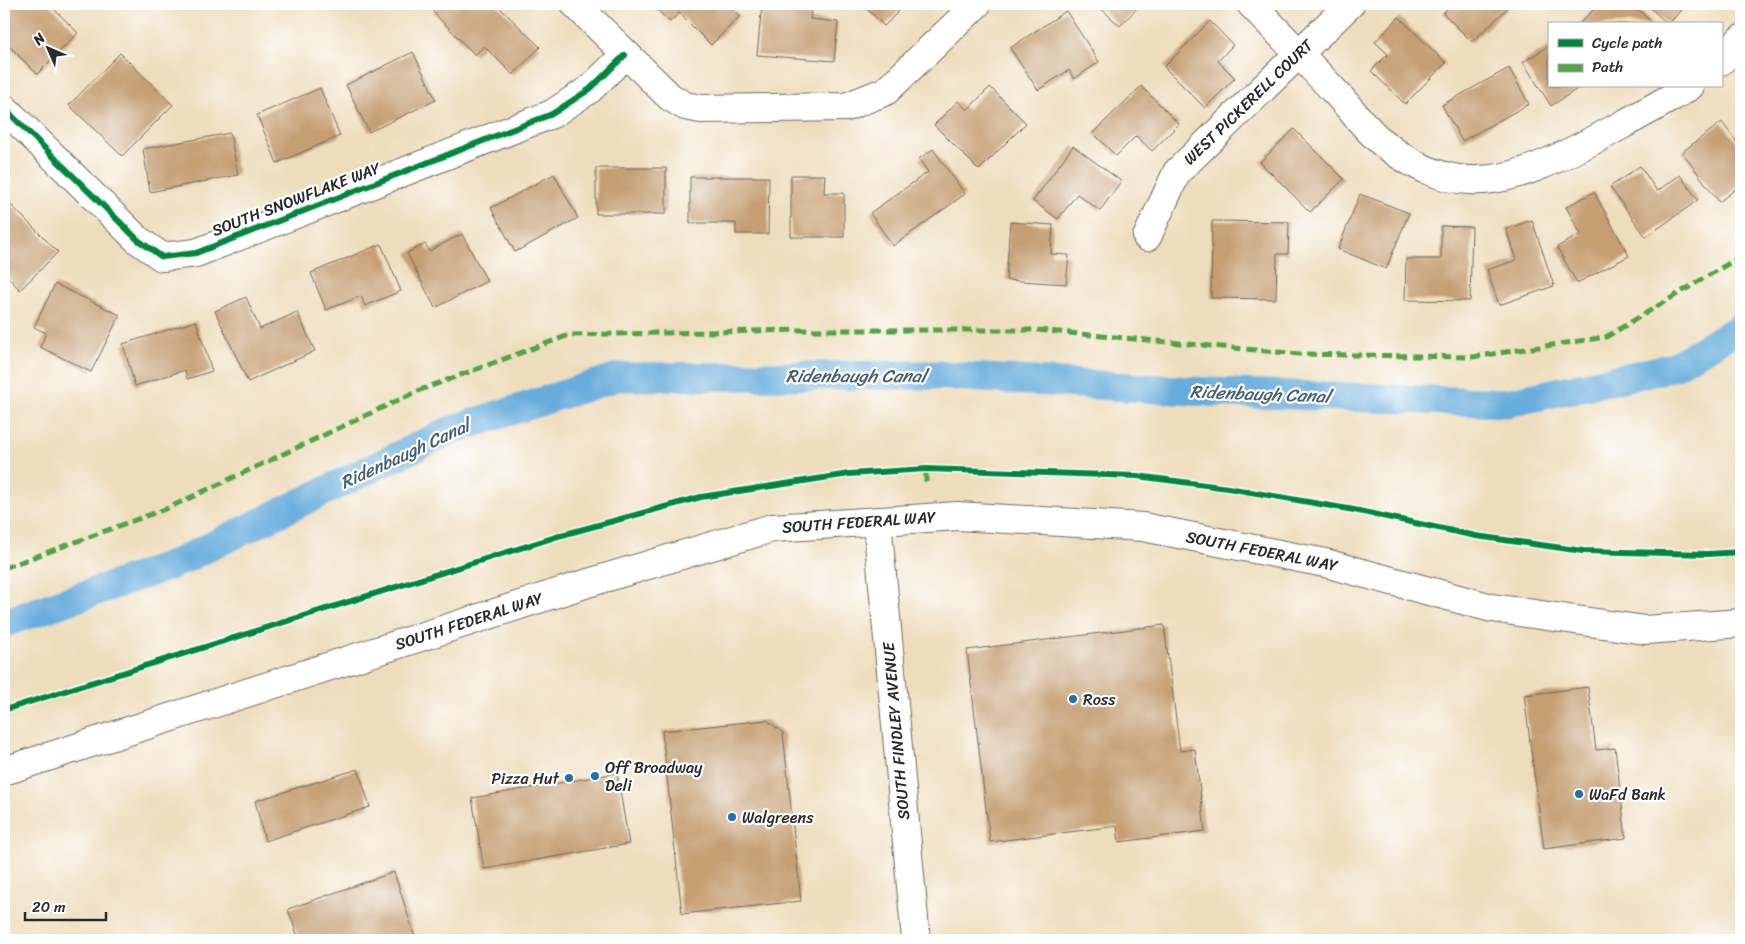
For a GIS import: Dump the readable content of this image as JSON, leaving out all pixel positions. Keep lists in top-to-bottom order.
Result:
{
  "streets": {
    "street": [
      "WEST PICKERELL COURT",
      "SOUTH SNOWFLAKE WAY",
      "SOUTH FEDERAL WAY",
      "SOUTH FINDLEY AVENUE"
    ]
  },
  "crossings": [
    ["SOUTH FEDERAL WAY", "SOUTH FINDLEY AVENUE"]
  ],
  "water": ["Ridenbaugh Canal"],
  "places": [
    "Ross",
    "Off Broadway Deli",
    "Pizza Hut",
    "WaFd Bank",
    "Walgreens"
  ],
  "legend": ["Cycle path", "Path"],
  "scale_bar": "20 m",
  "north": "top left"
}
